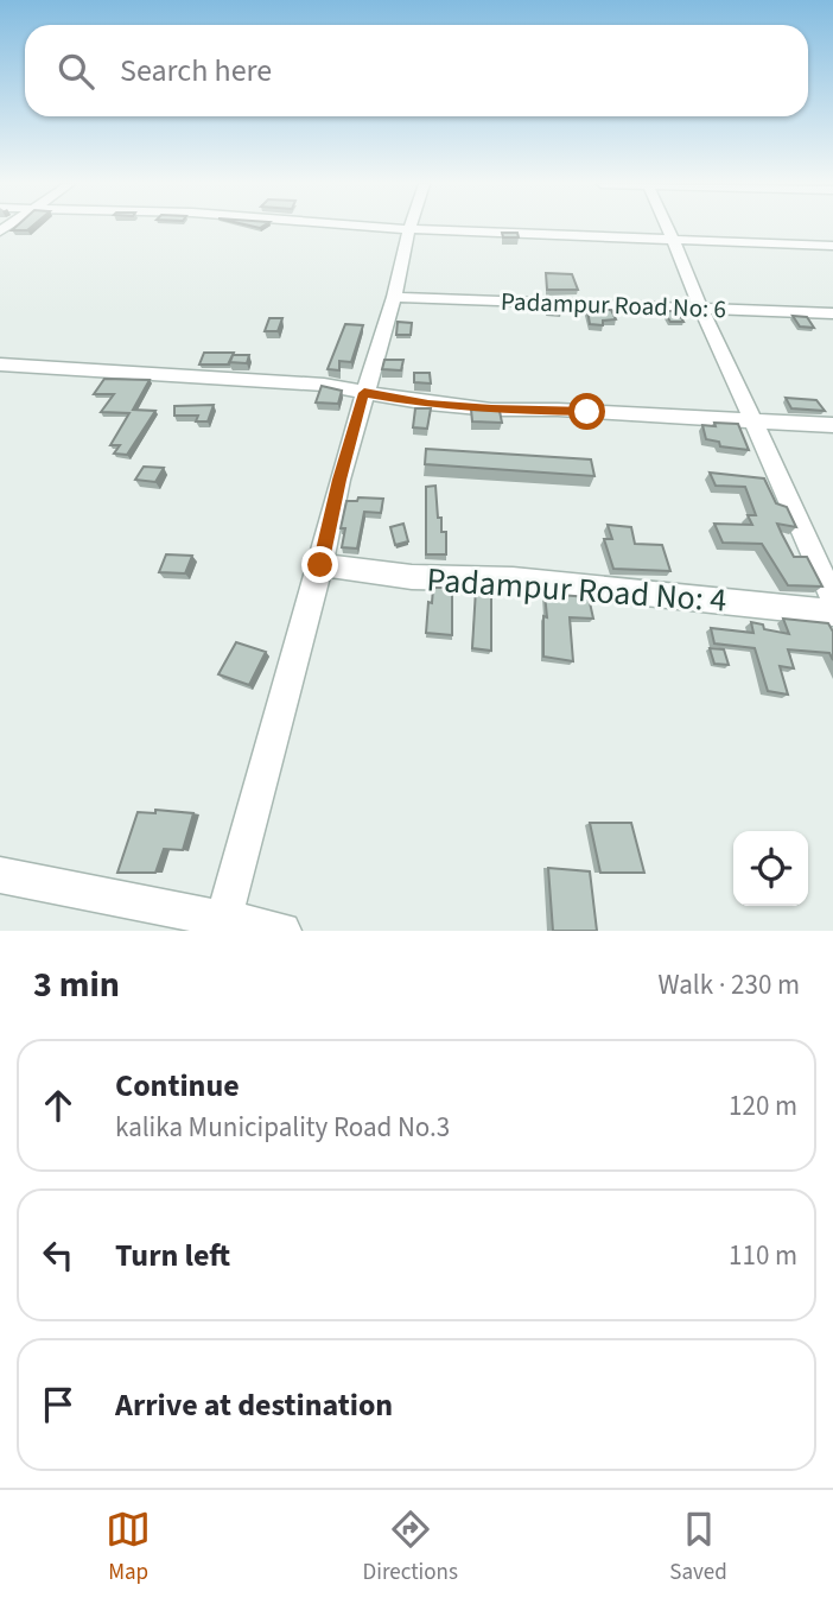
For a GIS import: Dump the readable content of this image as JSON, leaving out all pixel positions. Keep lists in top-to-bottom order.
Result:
{
  "streets": {
    "street": ["Padampur Road No: 6", "Padampur Road No: 4"]
  },
  "page": {
    "search": "Search here",
    "heading": ["3 min", "Walk · 230 m"],
    "list": [
      ["Continue", "kalika Municipality Road No.3", "120 m"],
      ["Turn left", "110 m"],
      "Arrive at destination"
    ],
    "nav": ["Map", "Directions", "Saved"]
  }
}
